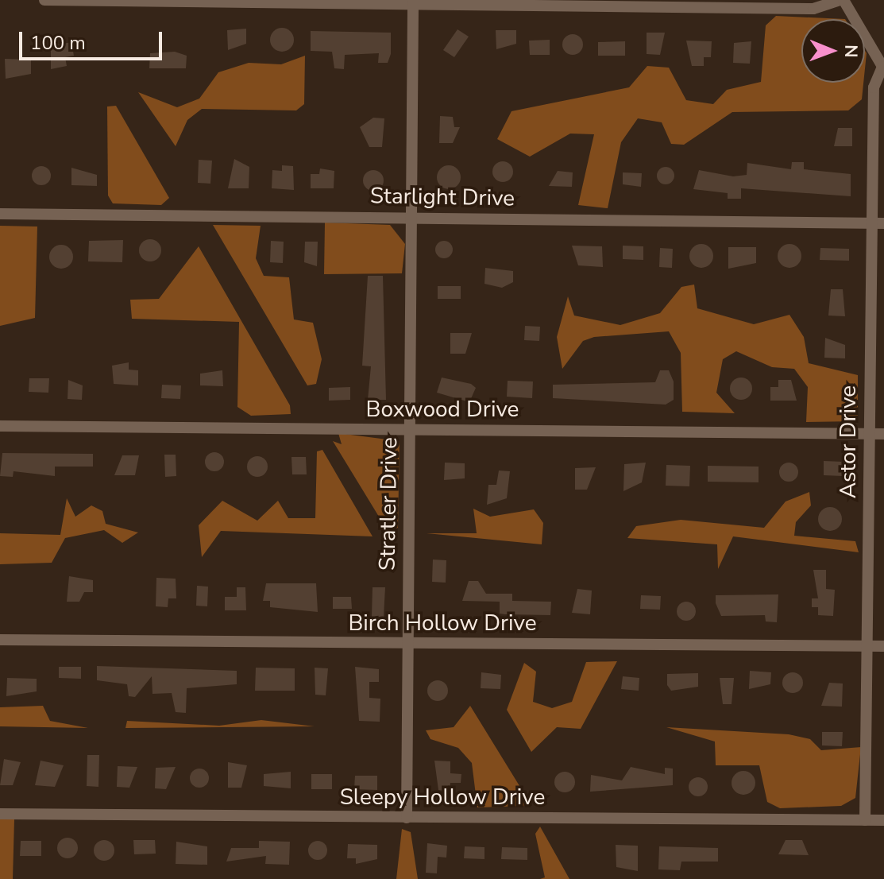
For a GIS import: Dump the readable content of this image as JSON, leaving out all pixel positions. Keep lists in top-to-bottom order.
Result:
{
  "streets": {
    "street": [
      "Starlight Drive",
      "Boxwood Drive",
      "Astor Drive",
      "Stratler Drive",
      "Birch Hollow Drive",
      "Sleepy Hollow Drive"
    ]
  },
  "crossings": [
    ["Starlight Drive", "Astor Drive"],
    ["Starlight Drive", "Stratler Drive"],
    ["Boxwood Drive", "Astor Drive"],
    ["Boxwood Drive", "Stratler Drive"],
    ["Astor Drive", "Birch Hollow Drive"],
    ["Astor Drive", "Sleepy Hollow Drive"],
    ["Stratler Drive", "Birch Hollow Drive"],
    ["Stratler Drive", "Sleepy Hollow Drive"]
  ],
  "scale_bar": "100 m",
  "north": "right"
}
